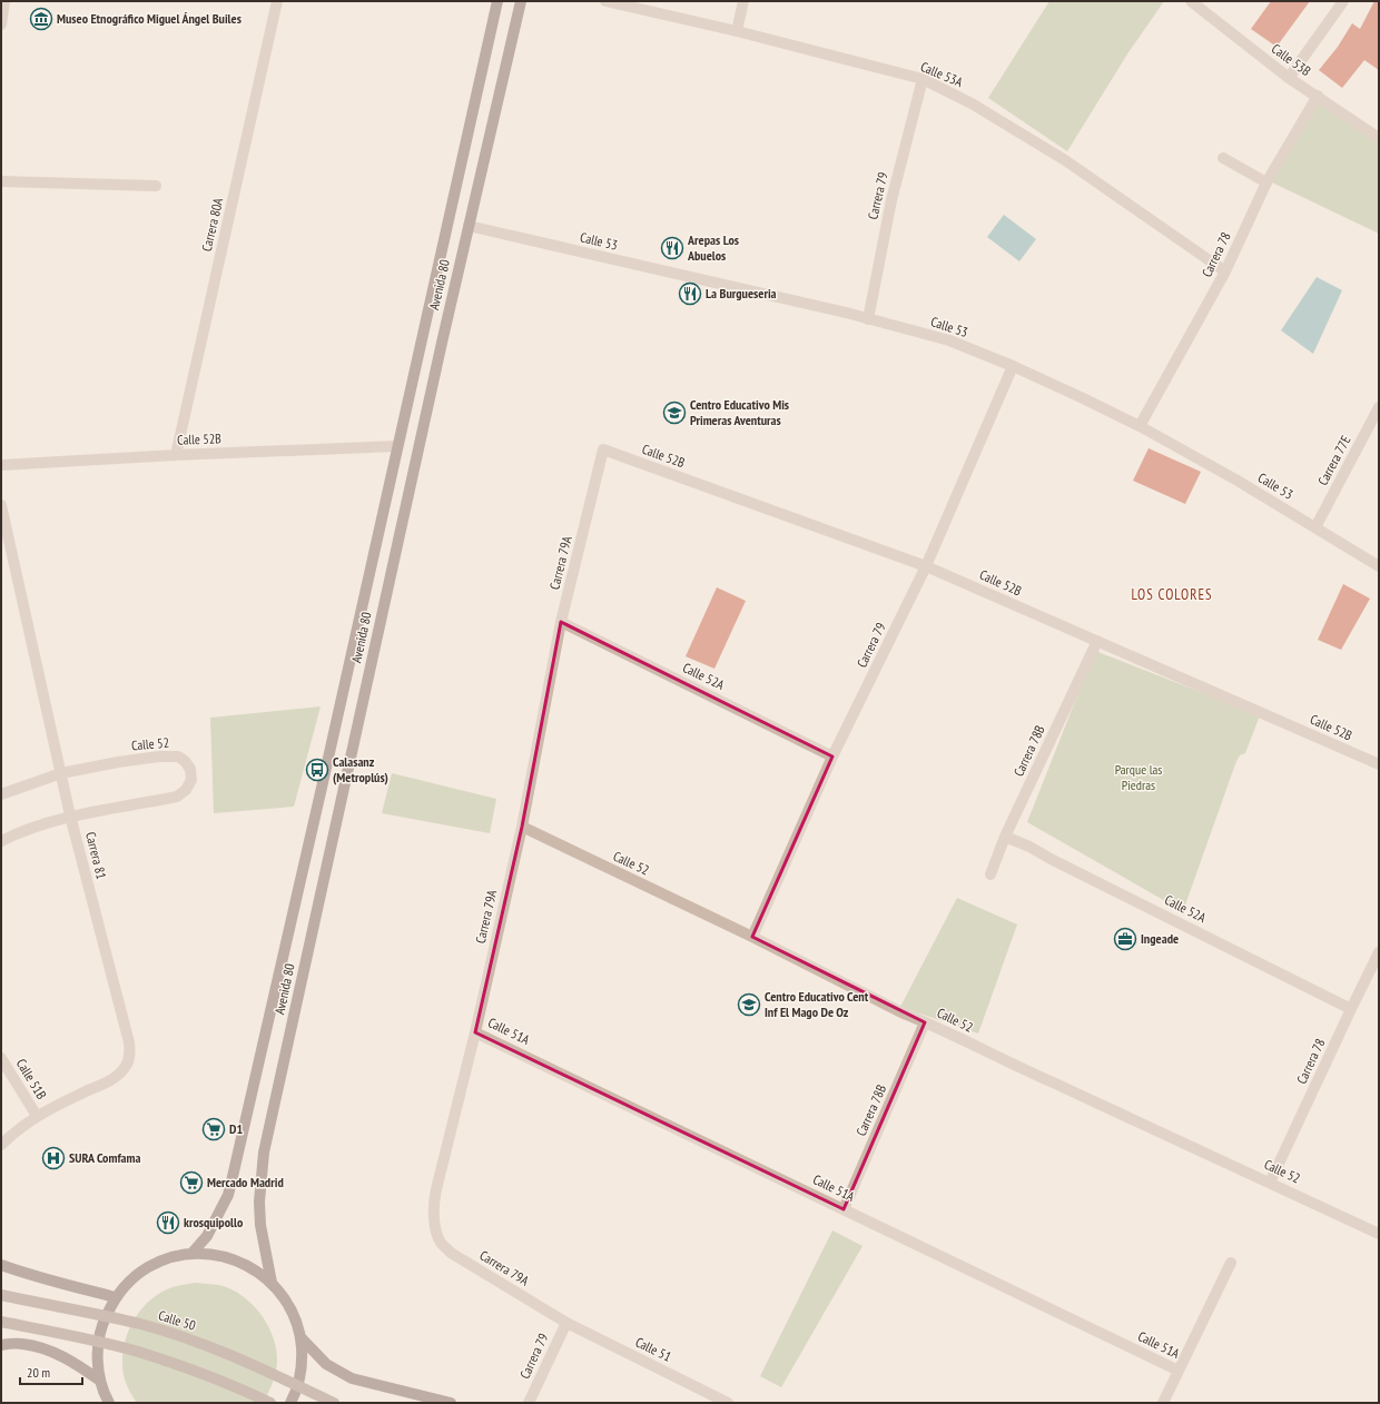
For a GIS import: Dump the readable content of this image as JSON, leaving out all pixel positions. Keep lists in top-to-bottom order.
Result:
{
  "streets": {
    "main road": ["Avenida 80", "Calle 50"],
    "street": [
      "Calle 53B",
      "Calle 53A",
      "Carrera 79",
      "Carrera 80A",
      "Calle 53",
      "Carrera 78",
      "Calle 52B",
      "Carrera 77E",
      "Carrera 79A",
      "Calle 52A",
      "Calle 52",
      "Carrera 78B",
      "Carrera 81",
      "Calle 51A",
      "Calle 51B",
      "Calle 51"
    ]
  },
  "crossings": [
    ["Calle 53B", "Carrera 78"],
    ["Calle 53A", "Carrera 79"],
    ["Calle 53A", "Carrera 78"],
    ["Carrera 79", "Calle 53"],
    ["Carrera 79", "Calle 52B"],
    ["Carrera 79", "Carrera 79A"],
    ["Carrera 79", "Calle 52A"],
    ["Carrera 79", "Calle 52"],
    ["Carrera 79", "Calle 51"],
    ["Carrera 80A", "Calle 52B"],
    ["Calle 53", "Carrera 78"],
    ["Calle 53", "Avenida 80"],
    ["Calle 53", "Carrera 77E"],
    ["Carrera 78", "Calle 52A"],
    ["Carrera 78", "Calle 52"],
    ["Avenida 80", "Calle 52B"],
    ["Calle 52B", "Carrera 79A"],
    ["Calle 52B", "Carrera 78B"],
    ["Carrera 79A", "Calle 52A"],
    ["Carrera 79A", "Calle 52"],
    ["Carrera 79A", "Calle 51A"],
    ["Carrera 79A", "Calle 51"],
    ["Calle 52A", "Carrera 78B"],
    ["Calle 52", "Carrera 78B"],
    ["Calle 52", "Carrera 81"],
    ["Carrera 78B", "Calle 51A"],
    ["Carrera 81", "Calle 51B"]
  ],
  "districts": ["LOS COLORES"],
  "parks": ["Parque las Piedras"],
  "places": {
    "museum": ["Museo Etnográfico Miguel Ángel Builes"],
    "restaurant": ["Arepas Los Abuelos", "La Burgueseria", "krosquipollo"],
    "school or university": ["Centro Educativo Mis Primeras Aventuras", "Centro Educativo Cent Inf El Mago De Oz"],
    "bus stop": ["Calasanz (Metroplús)"],
    "office": ["Ingeade"],
    "supermarket": ["D1", "Mercado Madrid"],
    "hospital": ["SURA Comfama"]
  },
  "scale_bar": "20 m"
}
